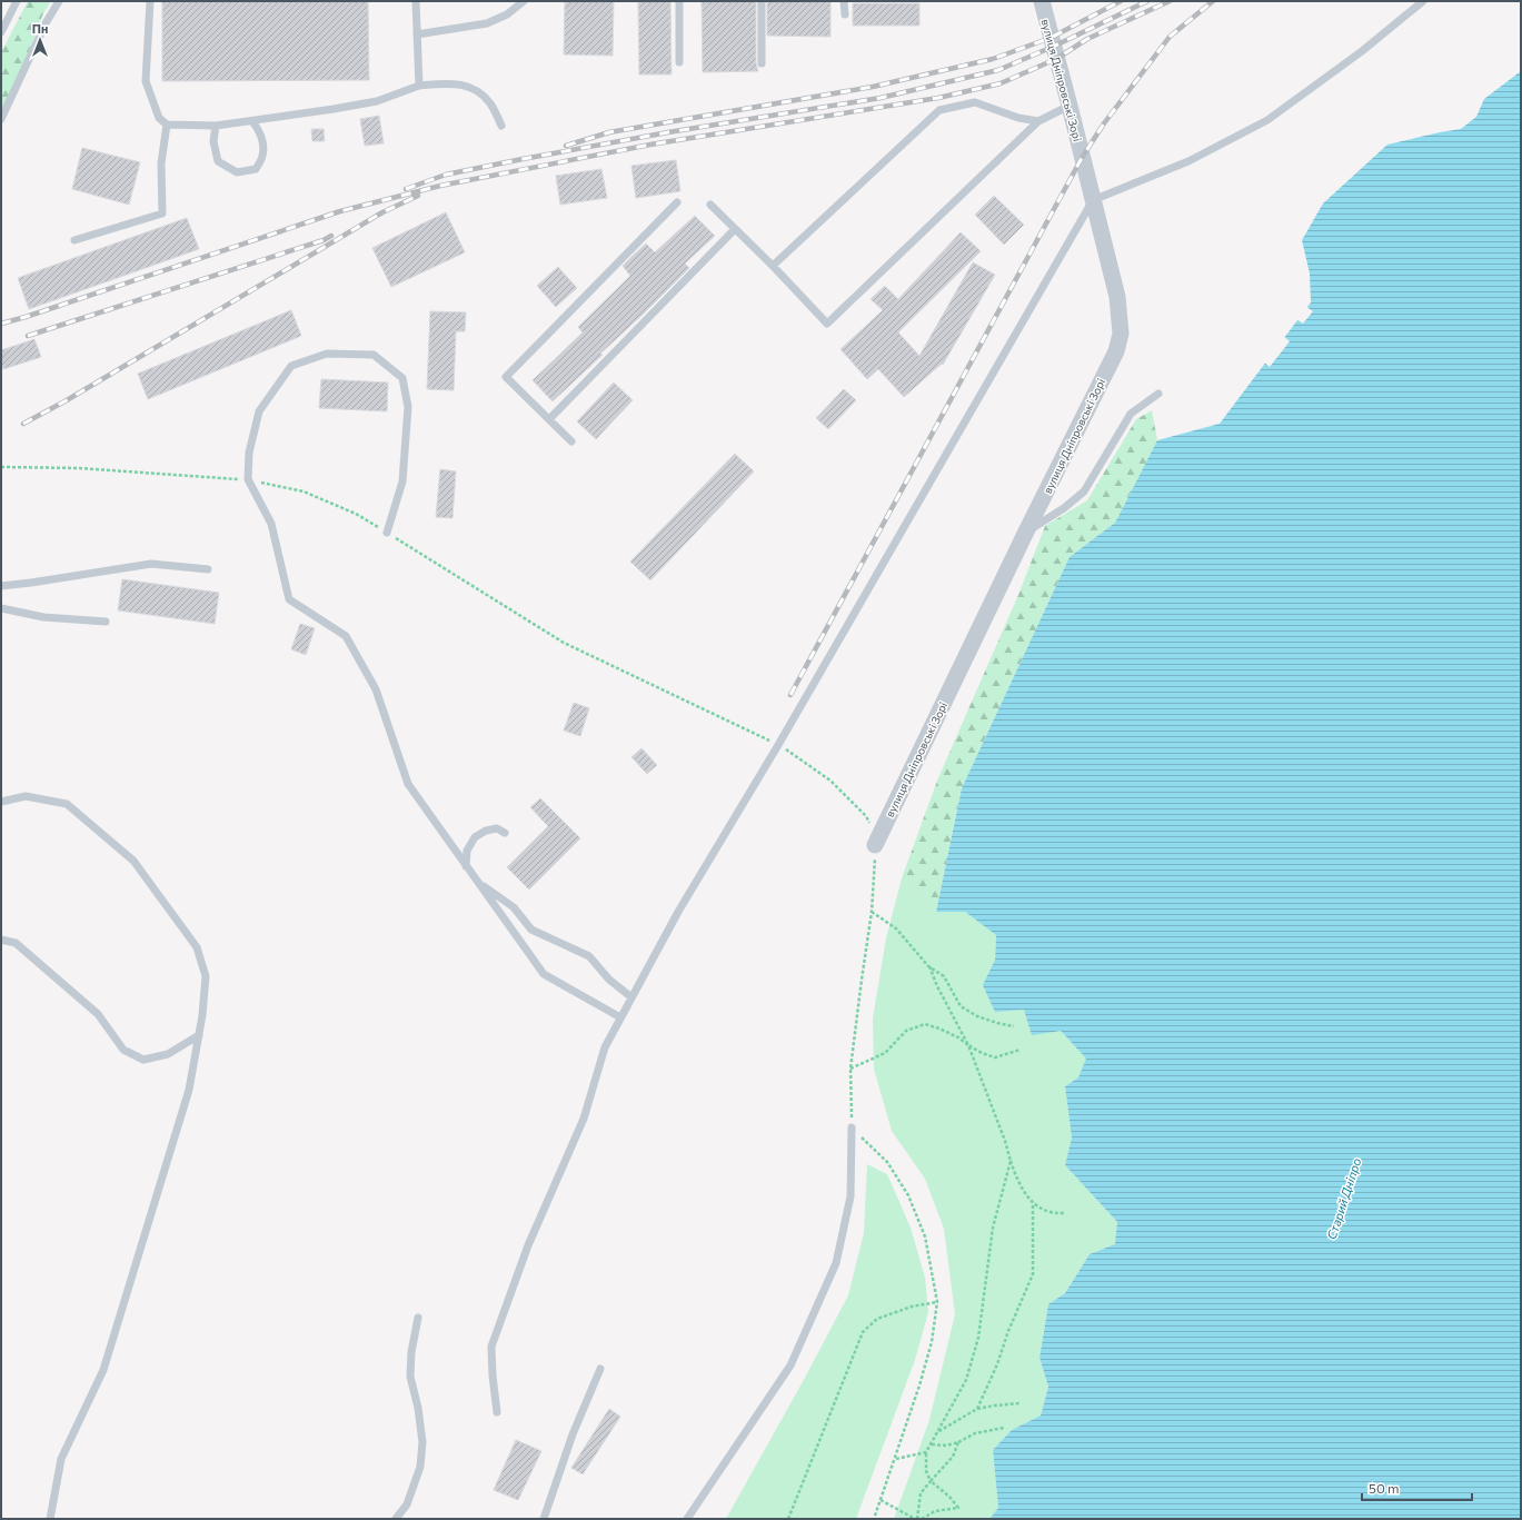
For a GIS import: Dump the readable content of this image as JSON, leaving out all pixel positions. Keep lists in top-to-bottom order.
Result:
{
  "streets": {
    "street": ["вулиця Дніпровські Зорі"]
  },
  "water": ["Старий Дніпро"],
  "scale_bar": "50 m",
  "north": "top"
}
